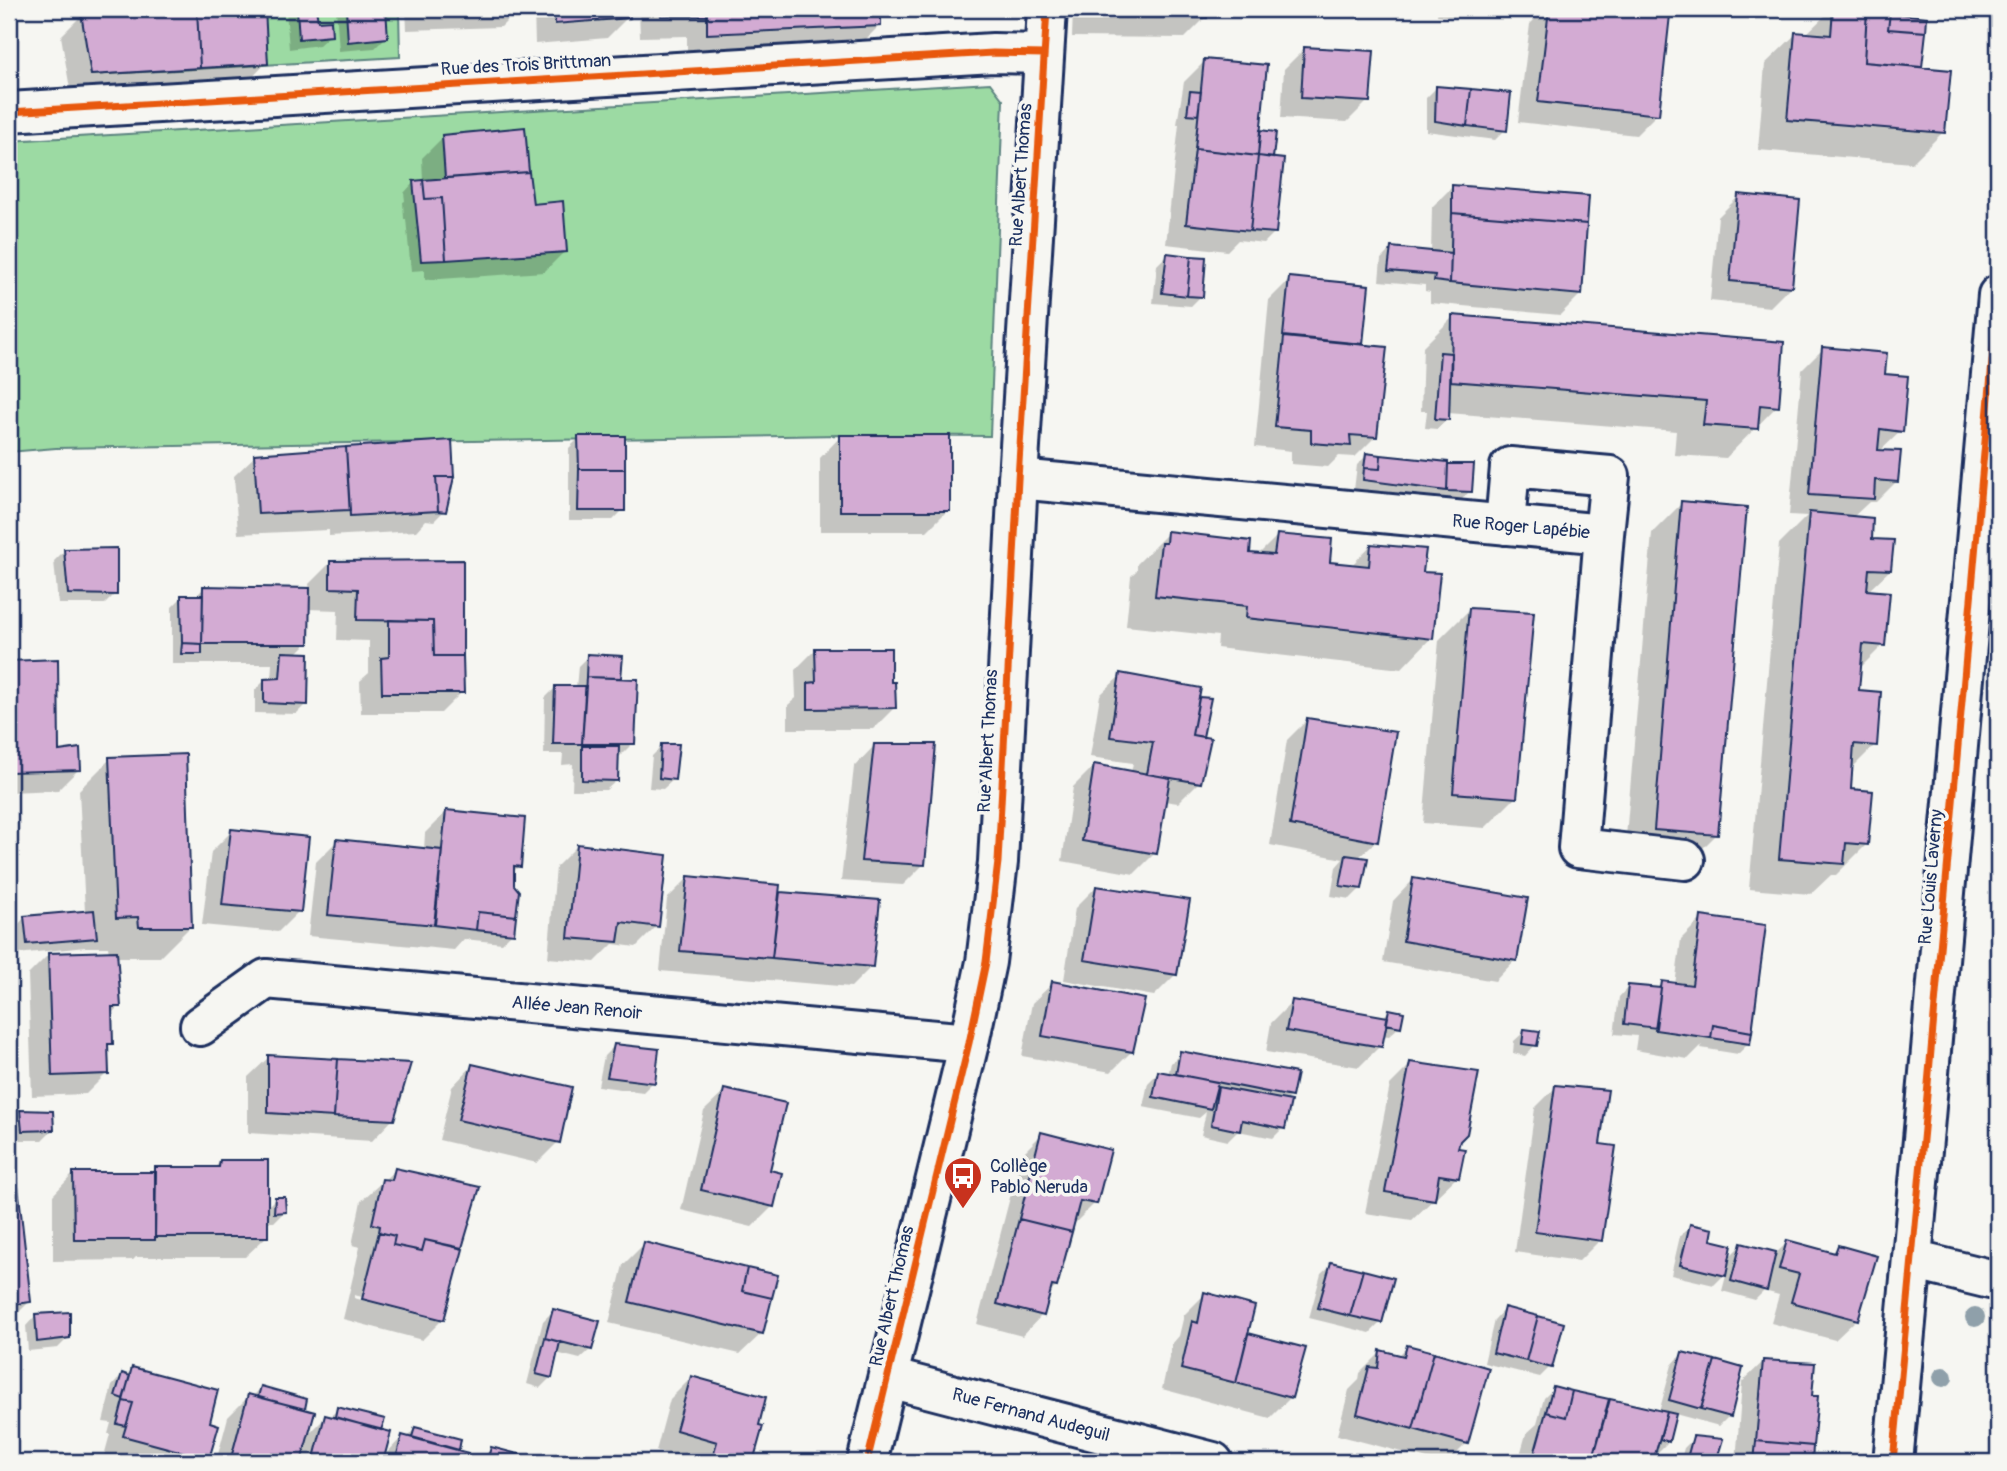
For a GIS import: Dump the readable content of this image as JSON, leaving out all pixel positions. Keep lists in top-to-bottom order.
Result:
{
  "streets": {
    "street": [
      "Rue des Trois Brittman",
      "Rue Albert Thomas",
      "Rue Roger Lapébie",
      "Rue Louis Laverny",
      "Allée Jean Renoir",
      "Rue Fernand Audeguil"
    ]
  },
  "crossings": [
    ["Rue des Trois Brittman", "Rue Albert Thomas"],
    ["Rue Albert Thomas", "Rue Roger Lapébie"],
    ["Rue Albert Thomas", "Allée Jean Renoir"],
    ["Rue Albert Thomas", "Rue Fernand Audeguil"]
  ],
  "places": {
    "bus stop": ["Collège Pablo Neruda"]
  }
}
